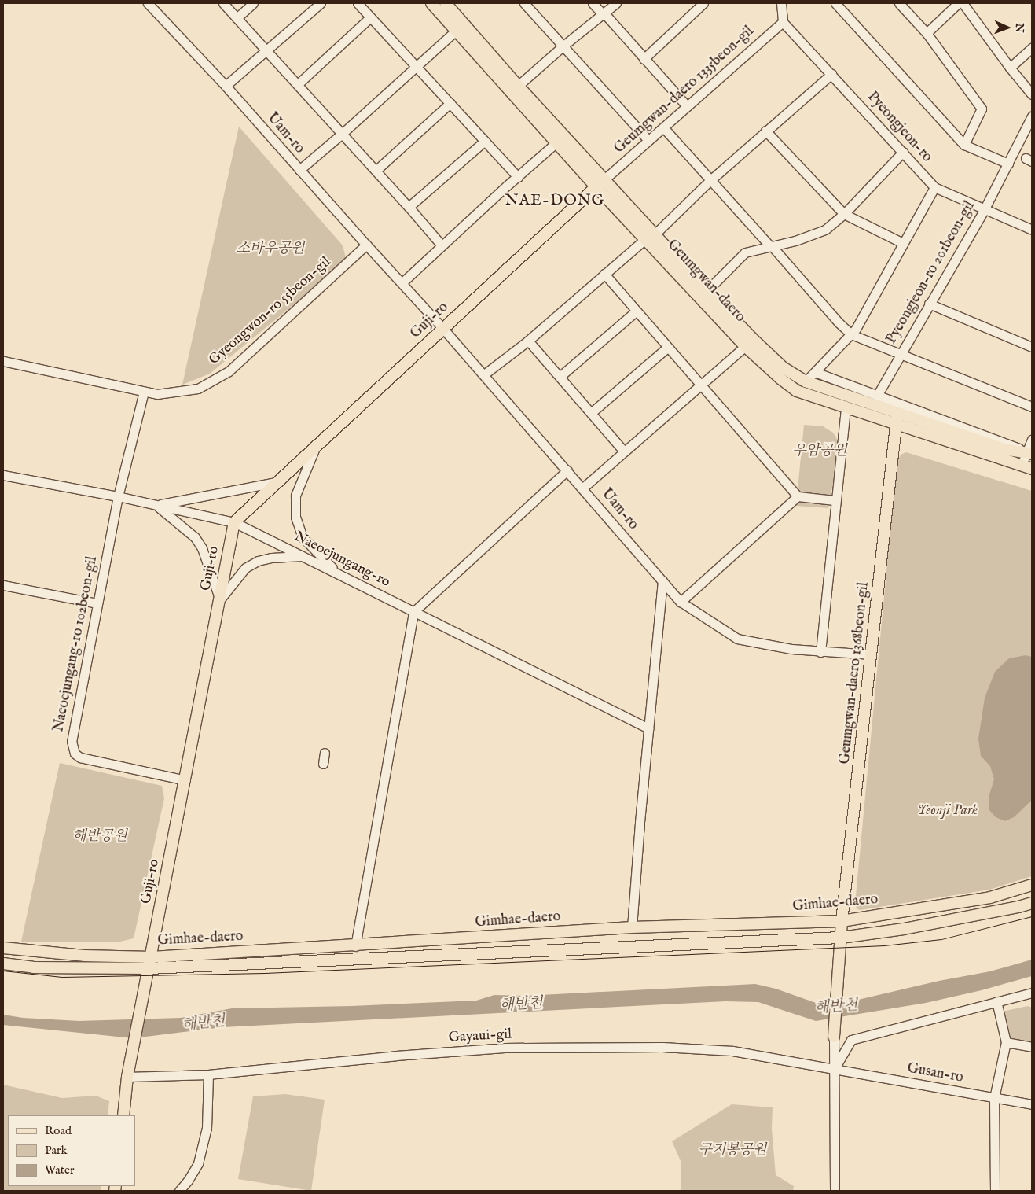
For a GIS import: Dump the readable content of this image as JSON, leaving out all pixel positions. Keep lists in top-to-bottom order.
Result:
{
  "streets": {
    "main road": [
      "Geumgwan-daero",
      "Guji-ro",
      "Geumgwan-daero 1368beon-gil",
      "Gimhae-daero"
    ],
    "street": [
      "Geumgwan-daero 1335beon-gil",
      "Pyeongjeon-ro",
      "Uam-ro",
      "Pyeongjeon-ro 201beon-gil",
      "Gyeongwon-ro 55beon-gil",
      "Naeoejungang-ro",
      "Naeoejungang-ro 102beon-gil",
      "Gayaui-gil",
      "Gusan-ro"
    ]
  },
  "crossings": [
    ["Geumgwan-daero 1335beon-gil", "Pyeongjeon-ro"],
    ["Geumgwan-daero 1335beon-gil", "Geumgwan-daero"],
    ["Geumgwan-daero 1335beon-gil", "Guji-ro"],
    ["Pyeongjeon-ro", "Pyeongjeon-ro 201beon-gil"],
    ["Uam-ro", "Gyeongwon-ro 55beon-gil"],
    ["Uam-ro", "Guji-ro"],
    ["Uam-ro", "Geumgwan-daero 1368beon-gil"],
    ["Geumgwan-daero", "Guji-ro"],
    ["Geumgwan-daero", "Geumgwan-daero 1368beon-gil"],
    ["Gyeongwon-ro 55beon-gil", "Naeoejungang-ro 102beon-gil"],
    ["Guji-ro", "Naeoejungang-ro"],
    ["Guji-ro", "Naeoejungang-ro 102beon-gil"],
    ["Guji-ro", "Gimhae-daero"],
    ["Guji-ro", "Gayaui-gil"],
    ["Naeoejungang-ro", "Naeoejungang-ro 102beon-gil"],
    ["Geumgwan-daero 1368beon-gil", "Gimhae-daero"],
    ["Gayaui-gil", "Gusan-ro"]
  ],
  "districts": ["NAE-DONG"],
  "water": ["해반천"],
  "parks": [
    "소바우공원",
    "우암공원",
    "Yeonji Park",
    "해반공원",
    "구지봉공원"
  ],
  "legend": ["Road", "Park", "Water"],
  "north": "right"
}
